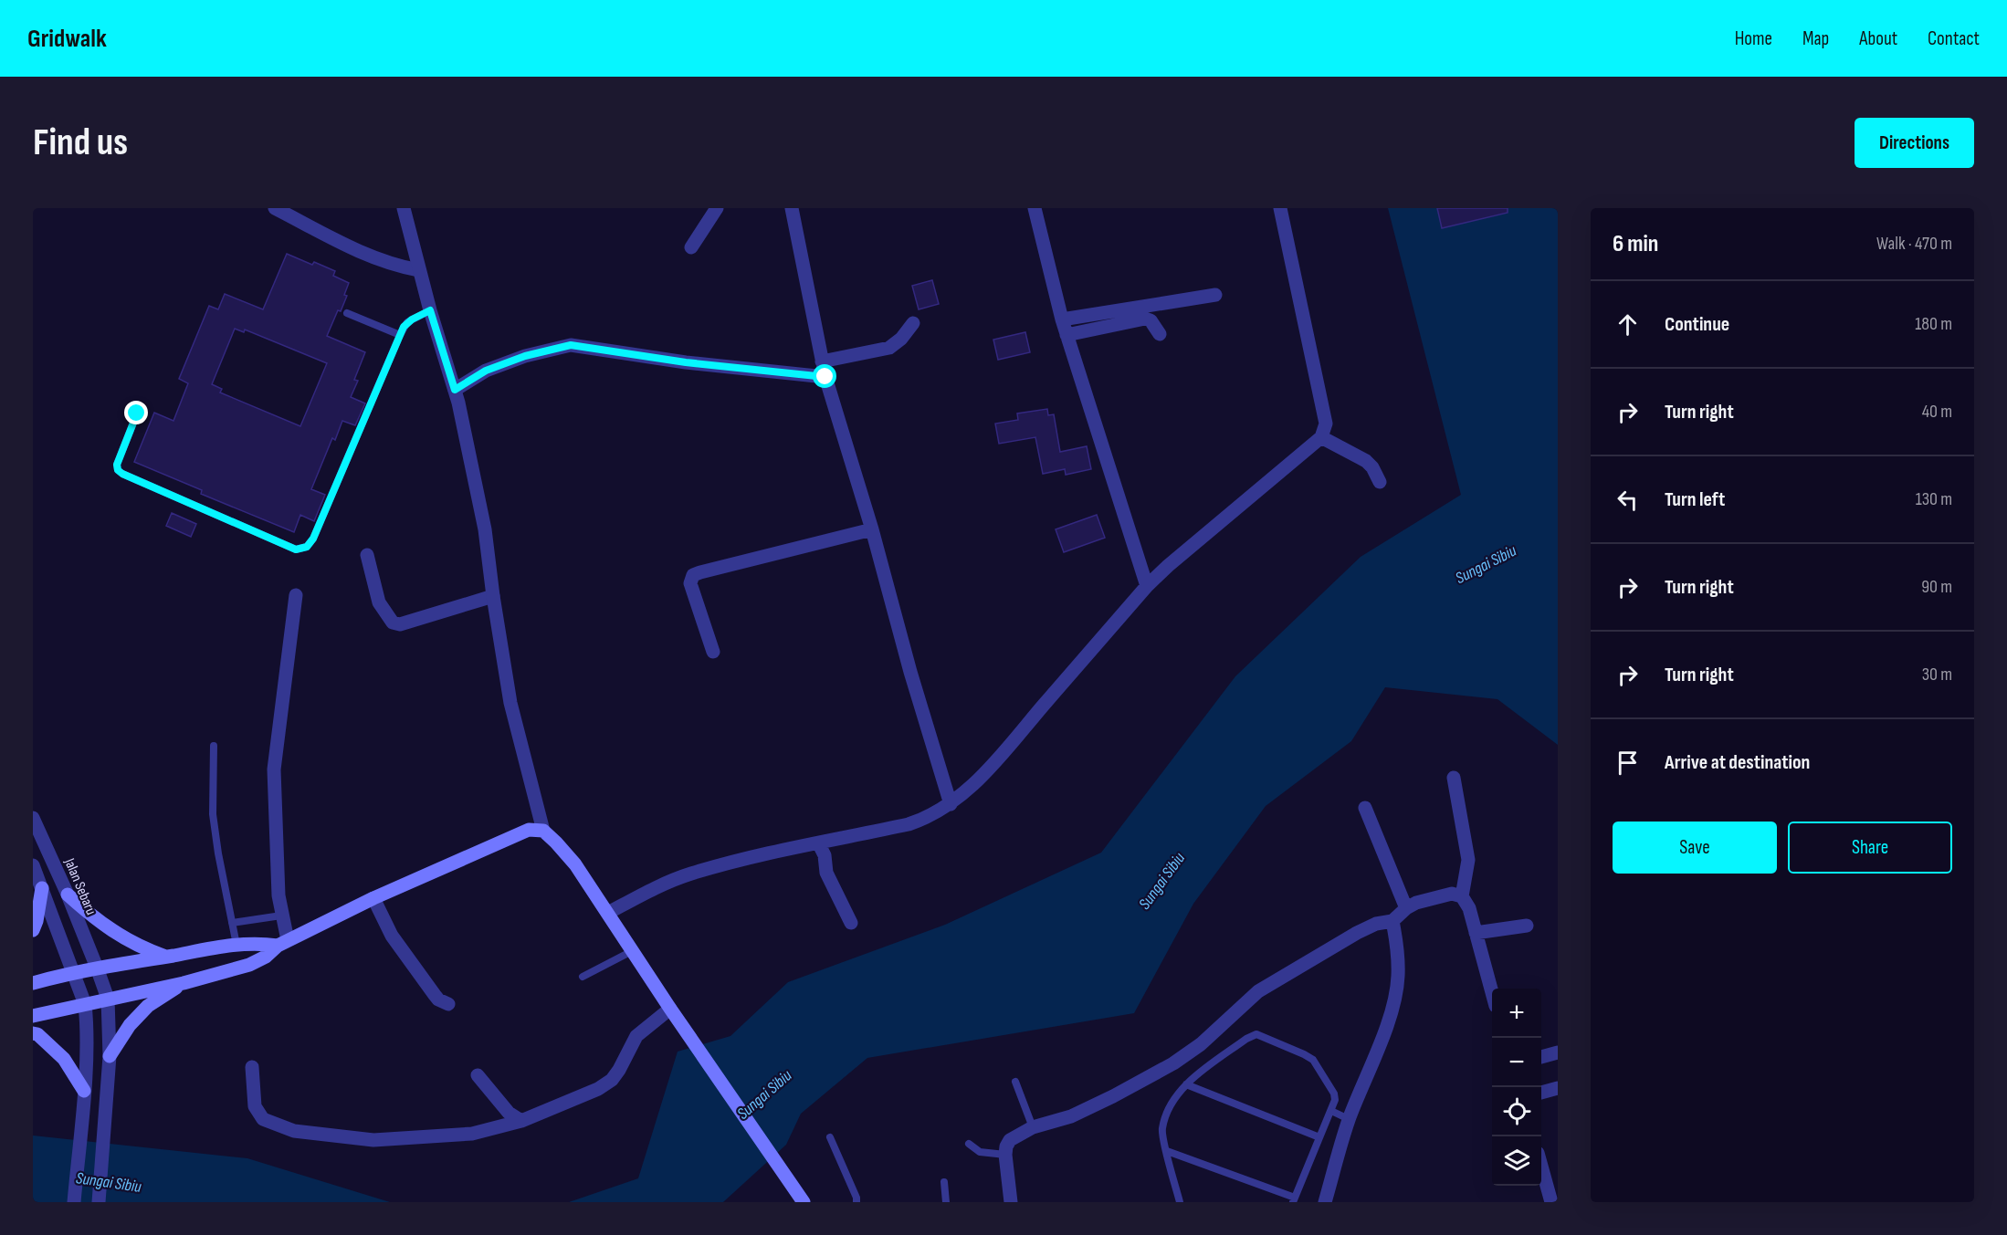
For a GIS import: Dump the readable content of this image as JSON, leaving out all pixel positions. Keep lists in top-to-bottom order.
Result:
{
  "streets": {
    "street": ["Jalan Sebaru"]
  },
  "water": ["Sungai Sibiu"],
  "page": {
    "header": "Gridwalk",
    "nav": [
      "Home",
      "Map",
      "About",
      "Contact"
    ],
    "buttons": [
      "Directions",
      ["Save", "Share"]
    ],
    "title": "Find us",
    "heading": ["6 min", "Walk · 470 m"],
    "list": [
      ["Continue", "180 m"],
      ["Turn right", "40 m"],
      ["Turn left", "130 m"],
      ["Turn right", "90 m"],
      ["Turn right", "30 m"],
      "Arrive at destination"
    ],
    "map_buttons": ["+", "−"]
  }
}
